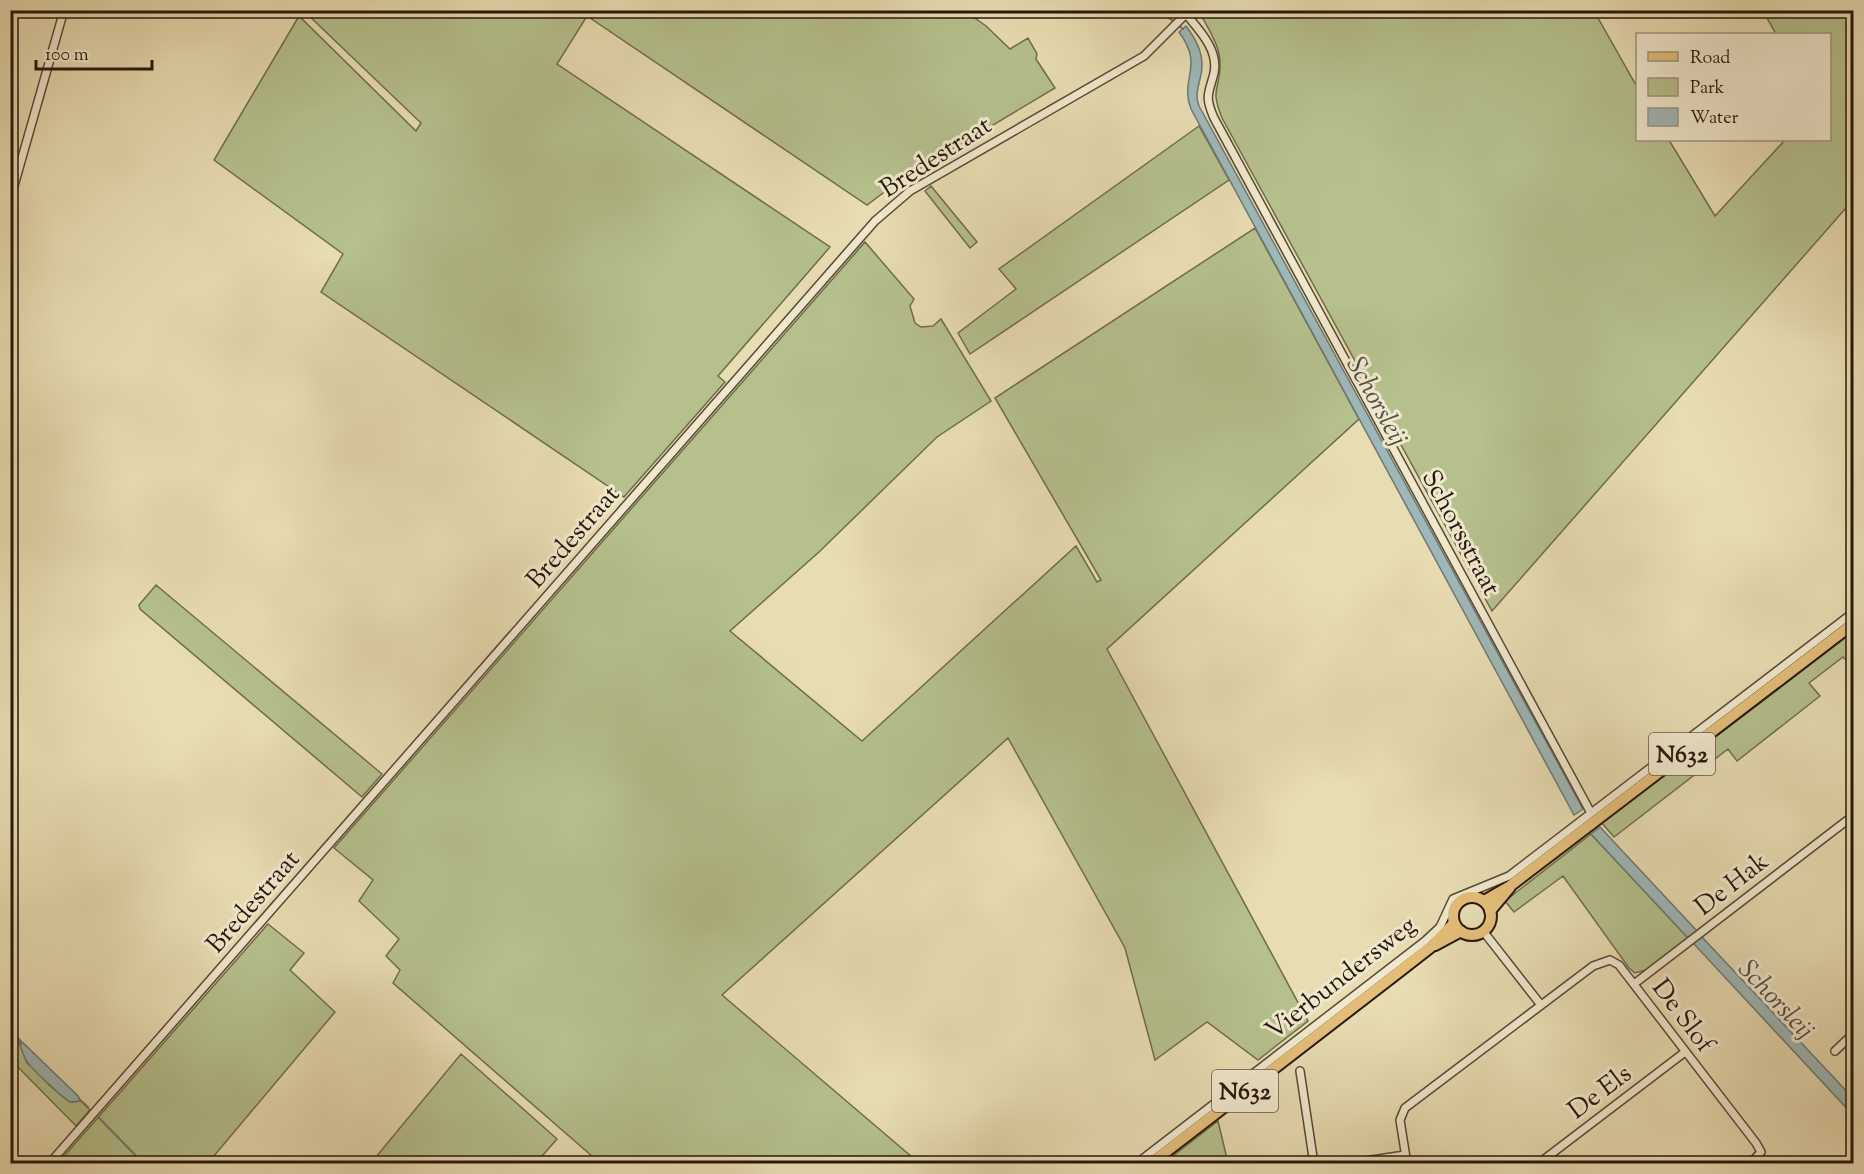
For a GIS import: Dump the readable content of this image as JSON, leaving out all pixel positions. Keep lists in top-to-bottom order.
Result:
{
  "streets": {
    "main road": ["N632", "Vierbundersweg"],
    "street": [
      "Bredestraat",
      "Schorsstraat",
      "De Hak",
      "De Slof",
      "De Els"
    ]
  },
  "crossings": [
    ["Bredestraat", "Schorsstraat"],
    ["Schorsstraat", "Vierbundersweg"],
    ["N632", "Vierbundersweg"],
    ["De Hak", "De Slof"],
    ["De Slof", "De Els"]
  ],
  "water": ["Schorsleij"],
  "legend": ["Road", "Park", "Water"],
  "scale_bar": "100 m"
}
